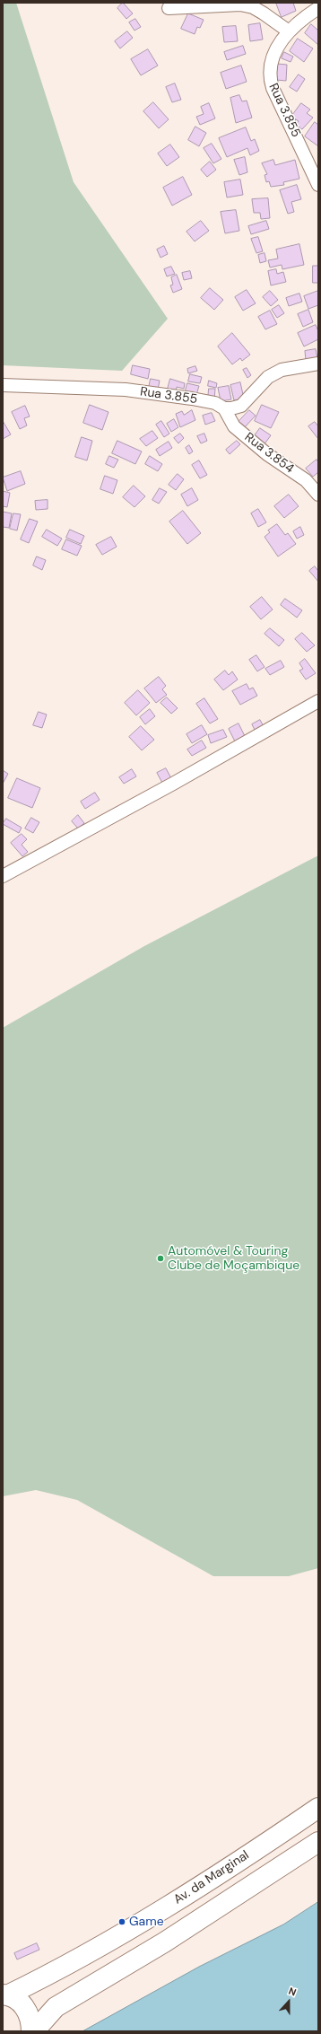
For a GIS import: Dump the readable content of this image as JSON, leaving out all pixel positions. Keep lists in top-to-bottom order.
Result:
{
  "streets": {
    "main road": ["Av. da Marginal"],
    "street": ["Rua 3.855", "Rua 3.854"]
  },
  "crossings": [
    ["Rua 3.855", "Rua 3.854"]
  ],
  "places": ["Automóvel & Touring Clube de Moçambique", "Game"],
  "north": "top"
}
